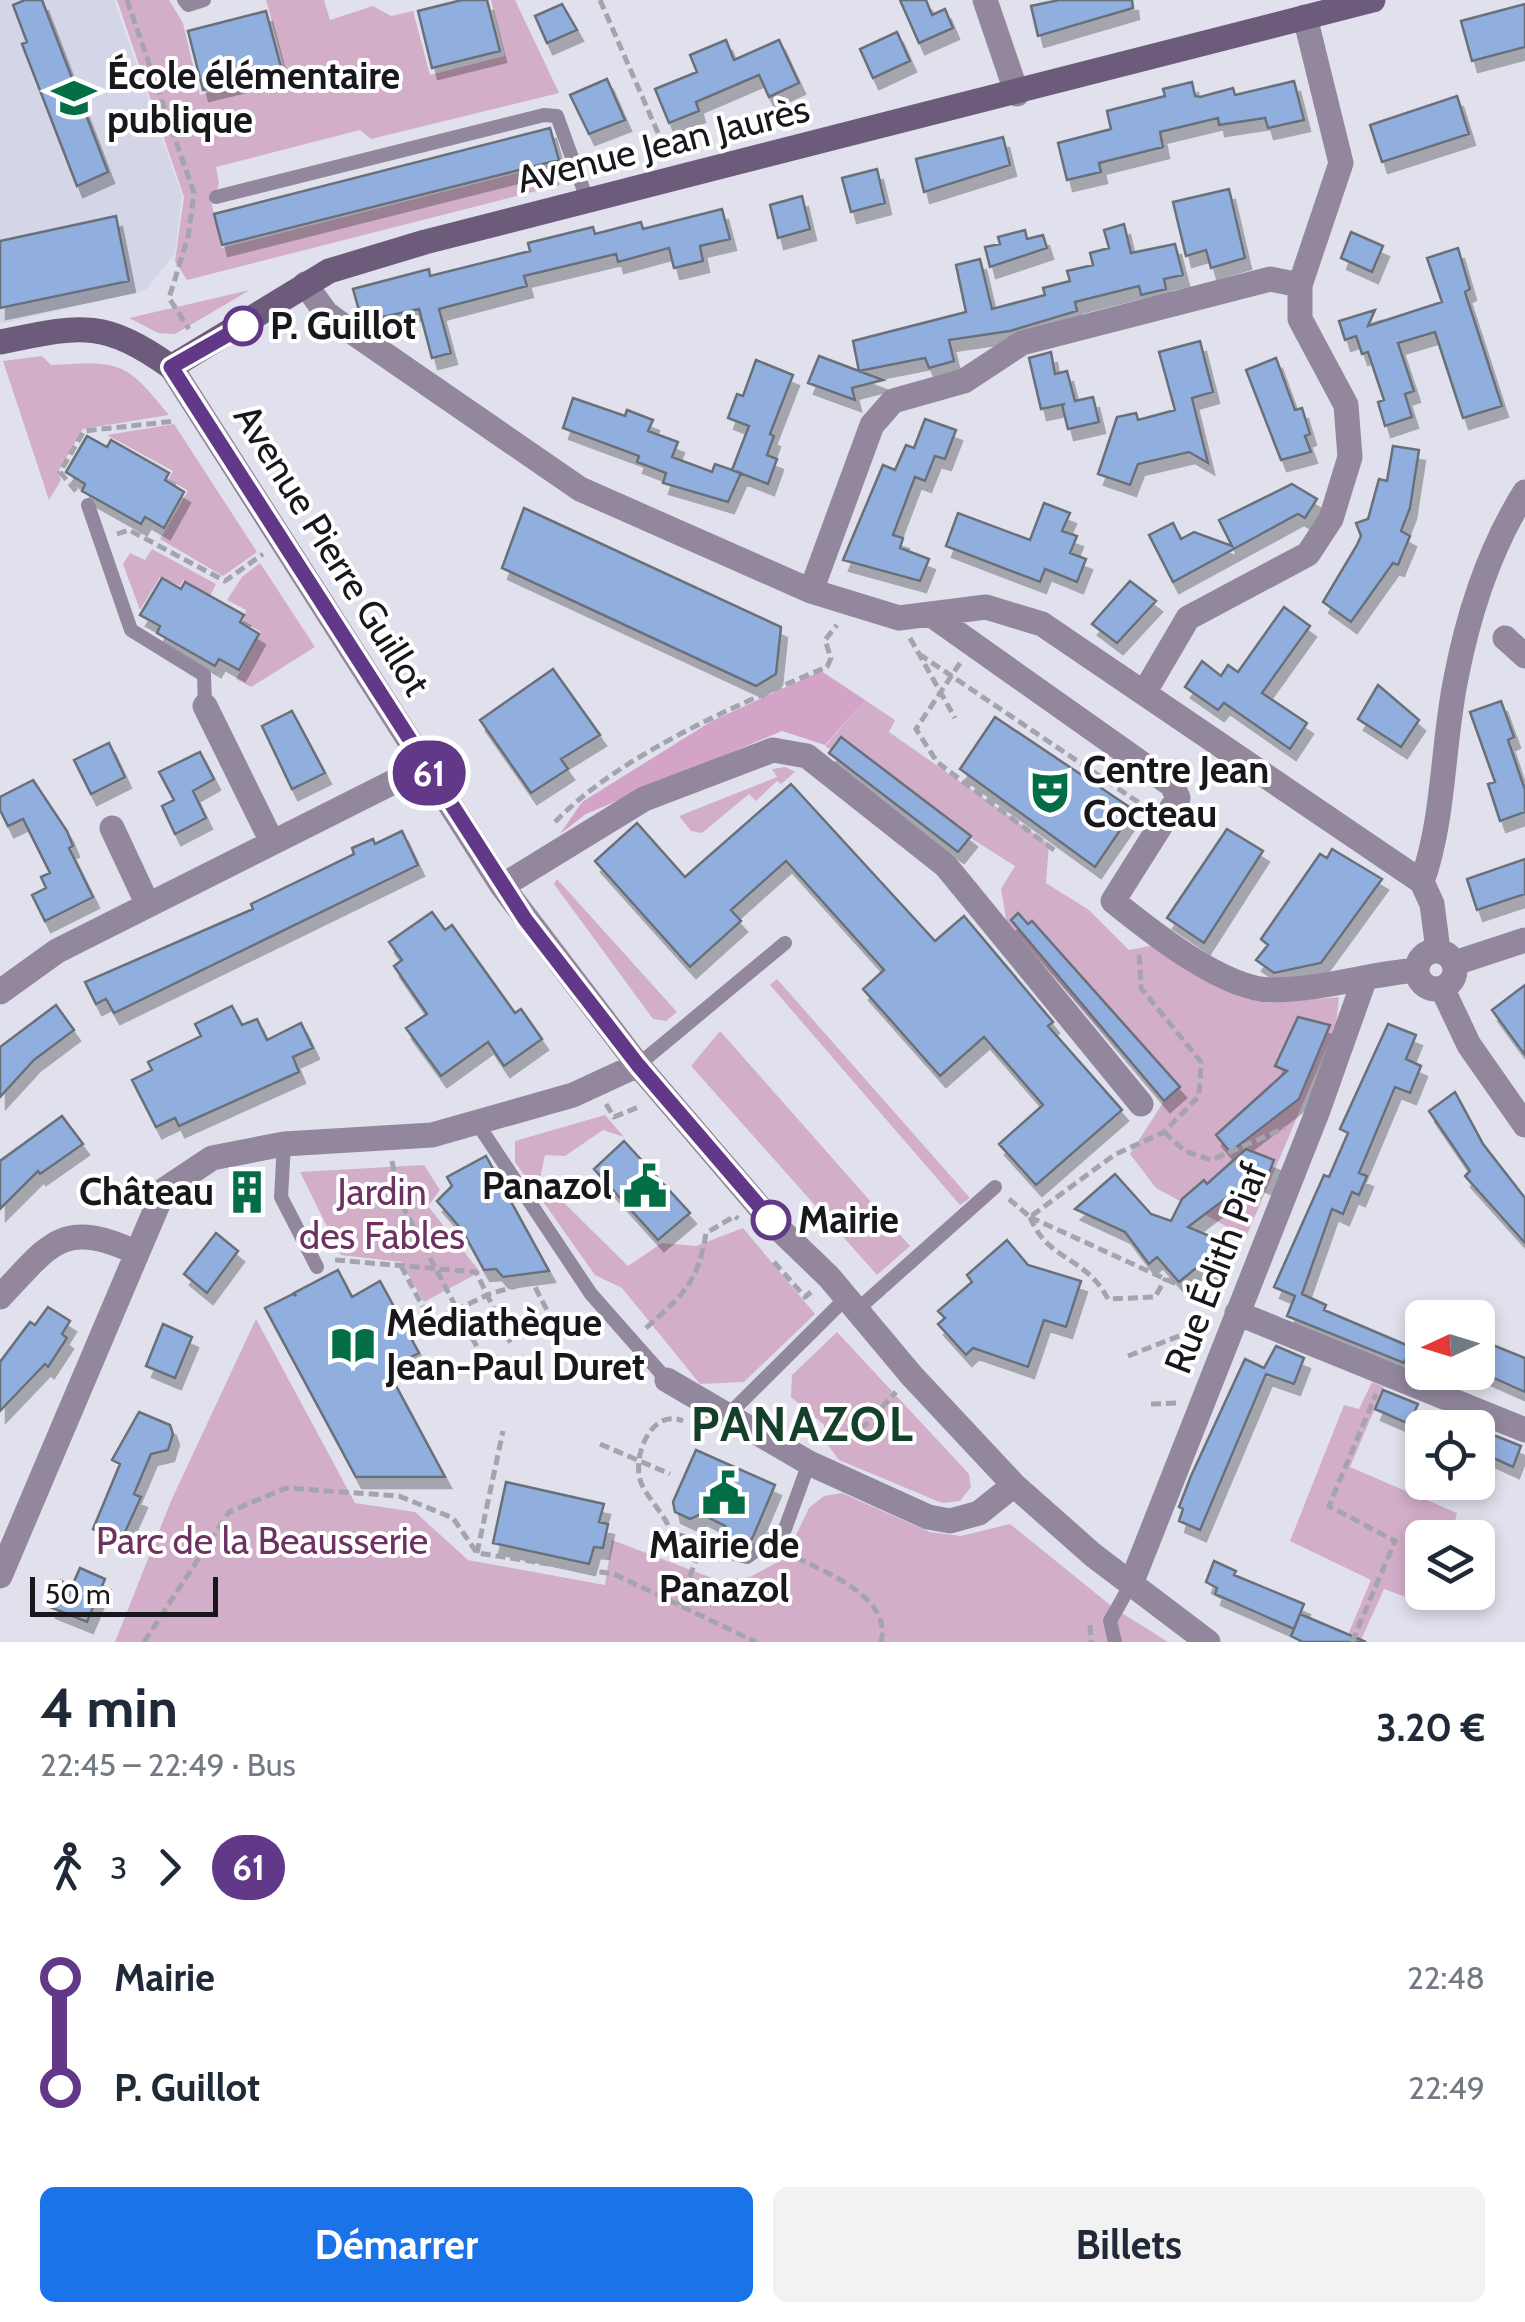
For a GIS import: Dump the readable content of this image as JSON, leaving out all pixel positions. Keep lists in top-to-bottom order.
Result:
{
  "streets": {
    "main road": ["Avenue Jean Jaurès"],
    "street": ["Avenue Pierre Guillot", "Rue Édith Piaf"]
  },
  "crossings": [
    ["Avenue Jean Jaurès", "Avenue Pierre Guillot"],
    ["Avenue Pierre Guillot", "Rue Édith Piaf"]
  ],
  "districts": ["PANAZOL"],
  "parks": ["Jardin des Fables", "Parc de la Beausserie"],
  "places": {
    "school or university": ["École élémentaire publique"],
    "other": ["P. Guillot", "Mairie"],
    "theatre": ["Centre Jean Cocteau"],
    "public building": ["Panazol", "Mairie de Panazol"],
    "building": ["Château"],
    "library": ["Médiathèque Jean-Paul Duret"]
  },
  "lines": ["bus line 61"],
  "scale_bar": "50 m",
  "north": "left",
  "page": {
    "on_map": "61",
    "scale": "50 m",
    "heading": ["4 min", "22:45 – 22:49 · Bus", "3.20 €"],
    "legs": ["3", "61"],
    "list": [
      {
        "name": "Mairie",
        "value": "22:48"
      },
      {
        "name": "P. Guillot",
        "value": "22:49"
      }
    ],
    "buttons": ["Démarrer", "Billets"]
  }
}
